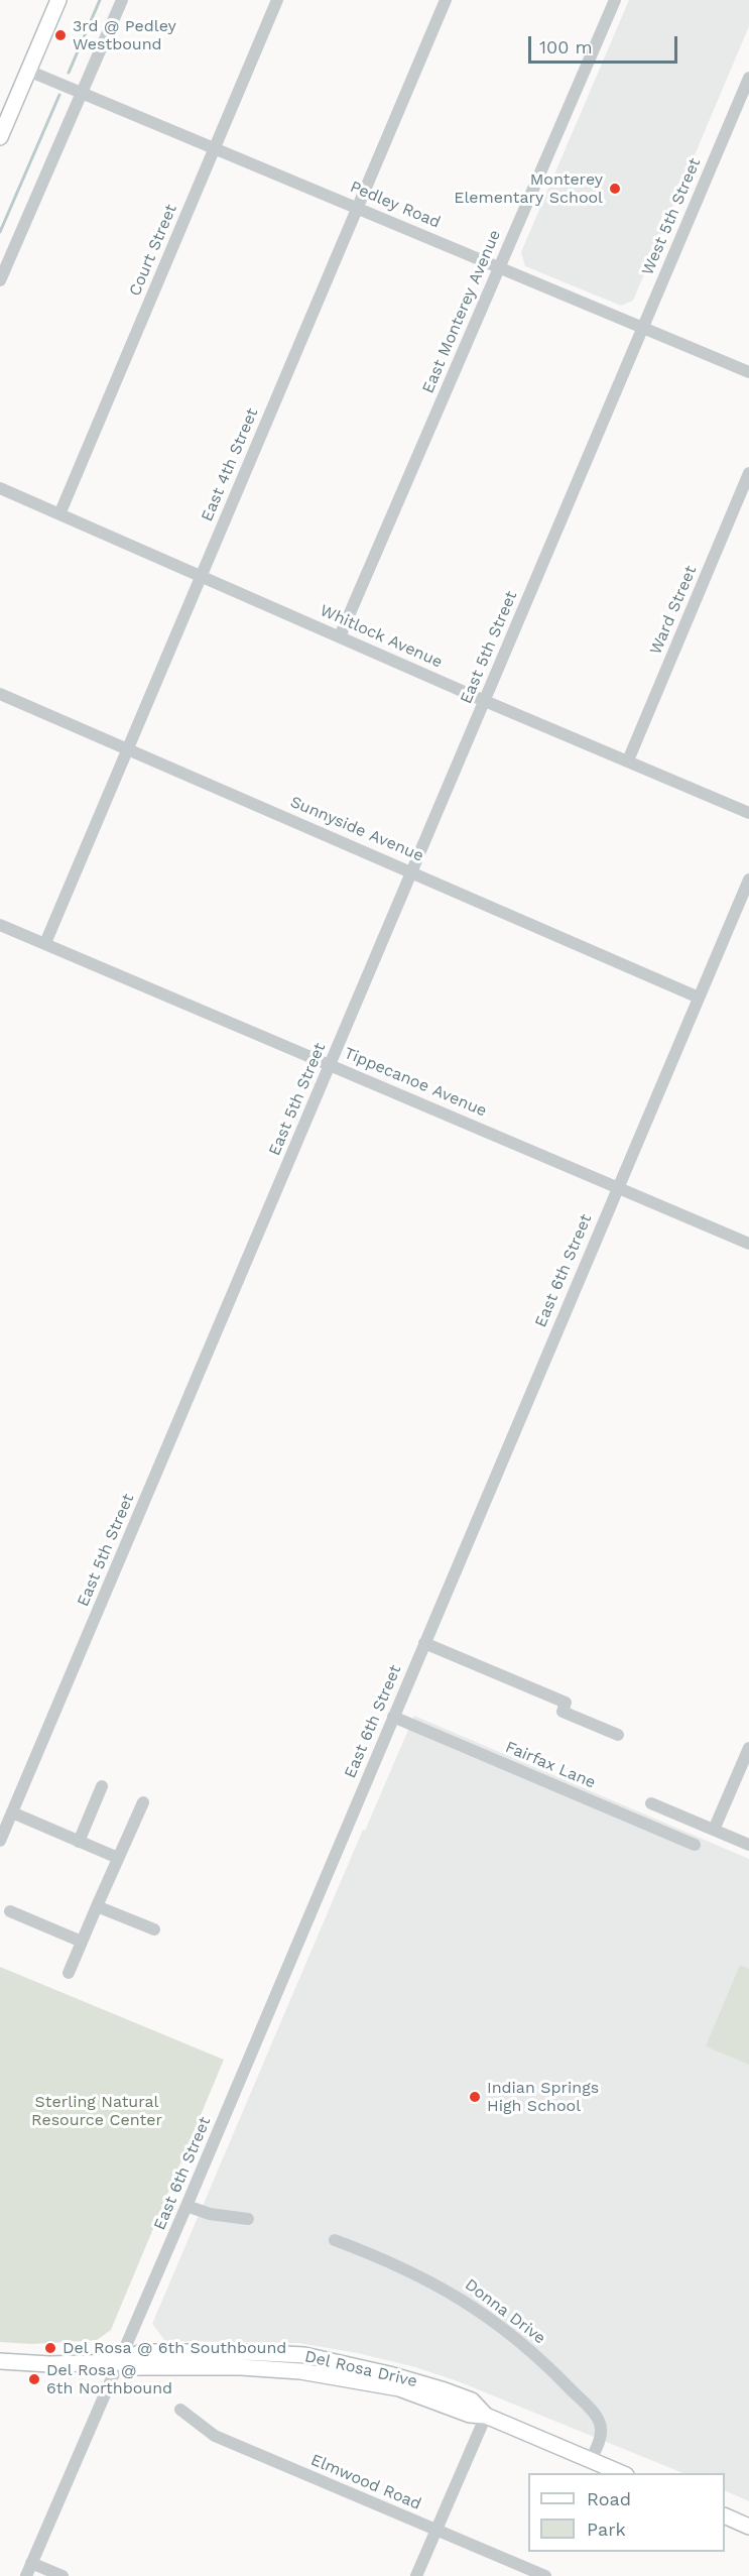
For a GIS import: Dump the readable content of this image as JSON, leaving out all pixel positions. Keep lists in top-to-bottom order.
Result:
{
  "streets": {
    "main road": ["Del Rosa Drive"],
    "street": [
      "Pedley Road",
      "West 5th Street",
      "Court Street",
      "East Monterey Avenue",
      "East 4th Street",
      "Ward Street",
      "Whitlock Avenue",
      "East 5th Street",
      "Sunnyside Avenue",
      "Tippecanoe Avenue",
      "East 6th Street",
      "Fairfax Lane",
      "Donna Drive",
      "Elmwood Road"
    ]
  },
  "crossings": [
    ["Pedley Road", "West 5th Street"],
    ["Pedley Road", "Court Street"],
    ["Pedley Road", "East Monterey Avenue"],
    ["Pedley Road", "East 4th Street"],
    ["West 5th Street", "East 5th Street"],
    ["Court Street", "Whitlock Avenue"],
    ["East Monterey Avenue", "Whitlock Avenue"],
    ["East 4th Street", "Whitlock Avenue"],
    ["East 4th Street", "Sunnyside Avenue"],
    ["East 4th Street", "Tippecanoe Avenue"],
    ["Ward Street", "Whitlock Avenue"],
    ["Whitlock Avenue", "East 5th Street"],
    ["East 5th Street", "Sunnyside Avenue"],
    ["East 5th Street", "Tippecanoe Avenue"],
    ["Sunnyside Avenue", "East 6th Street"],
    ["Tippecanoe Avenue", "East 6th Street"],
    ["East 6th Street", "Fairfax Lane"],
    ["East 6th Street", "Del Rosa Drive"],
    ["Donna Drive", "Del Rosa Drive"]
  ],
  "parks": ["Sterling Natural Resource Center"],
  "places": [
    "3rd @ Pedley Westbound",
    "Monterey Elementary School",
    "Indian Springs High School",
    "Del Rosa @ 6th Southbound",
    "Del Rosa @ 6th Northbound"
  ],
  "legend": ["Road", "Park"],
  "scale_bar": "100 m"
}
